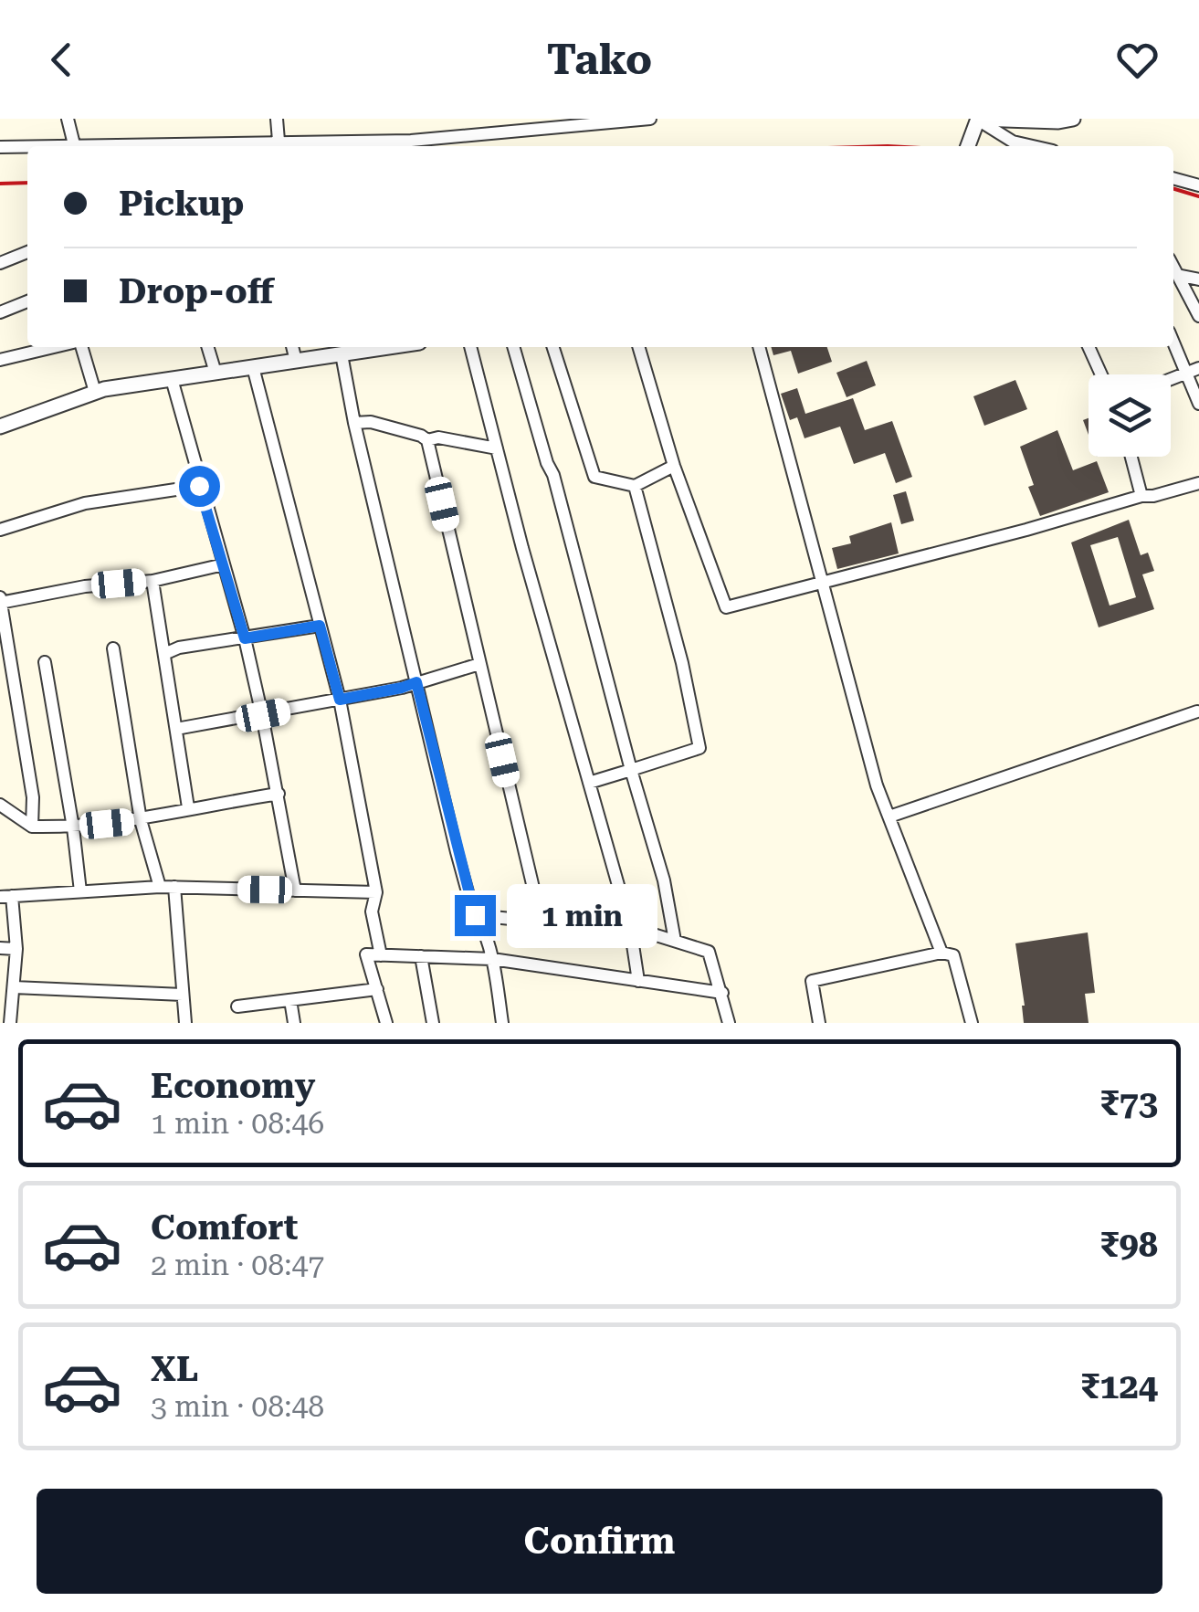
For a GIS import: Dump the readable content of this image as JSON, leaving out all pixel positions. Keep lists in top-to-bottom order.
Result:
{
  "page": {
    "header": "Tako",
    "banner": ["Pickup", "Drop-off"],
    "bubble": "1 min",
    "list": [
      {
        "name": "Economy",
        "note": "1 min · 08:46",
        "value": "₹73"
      },
      {
        "name": "Comfort",
        "note": "2 min · 08:47",
        "value": "₹98"
      },
      {
        "name": "XL",
        "note": "3 min · 08:48",
        "value": "₹124"
      }
    ],
    "buttons": "Confirm"
  }
}
